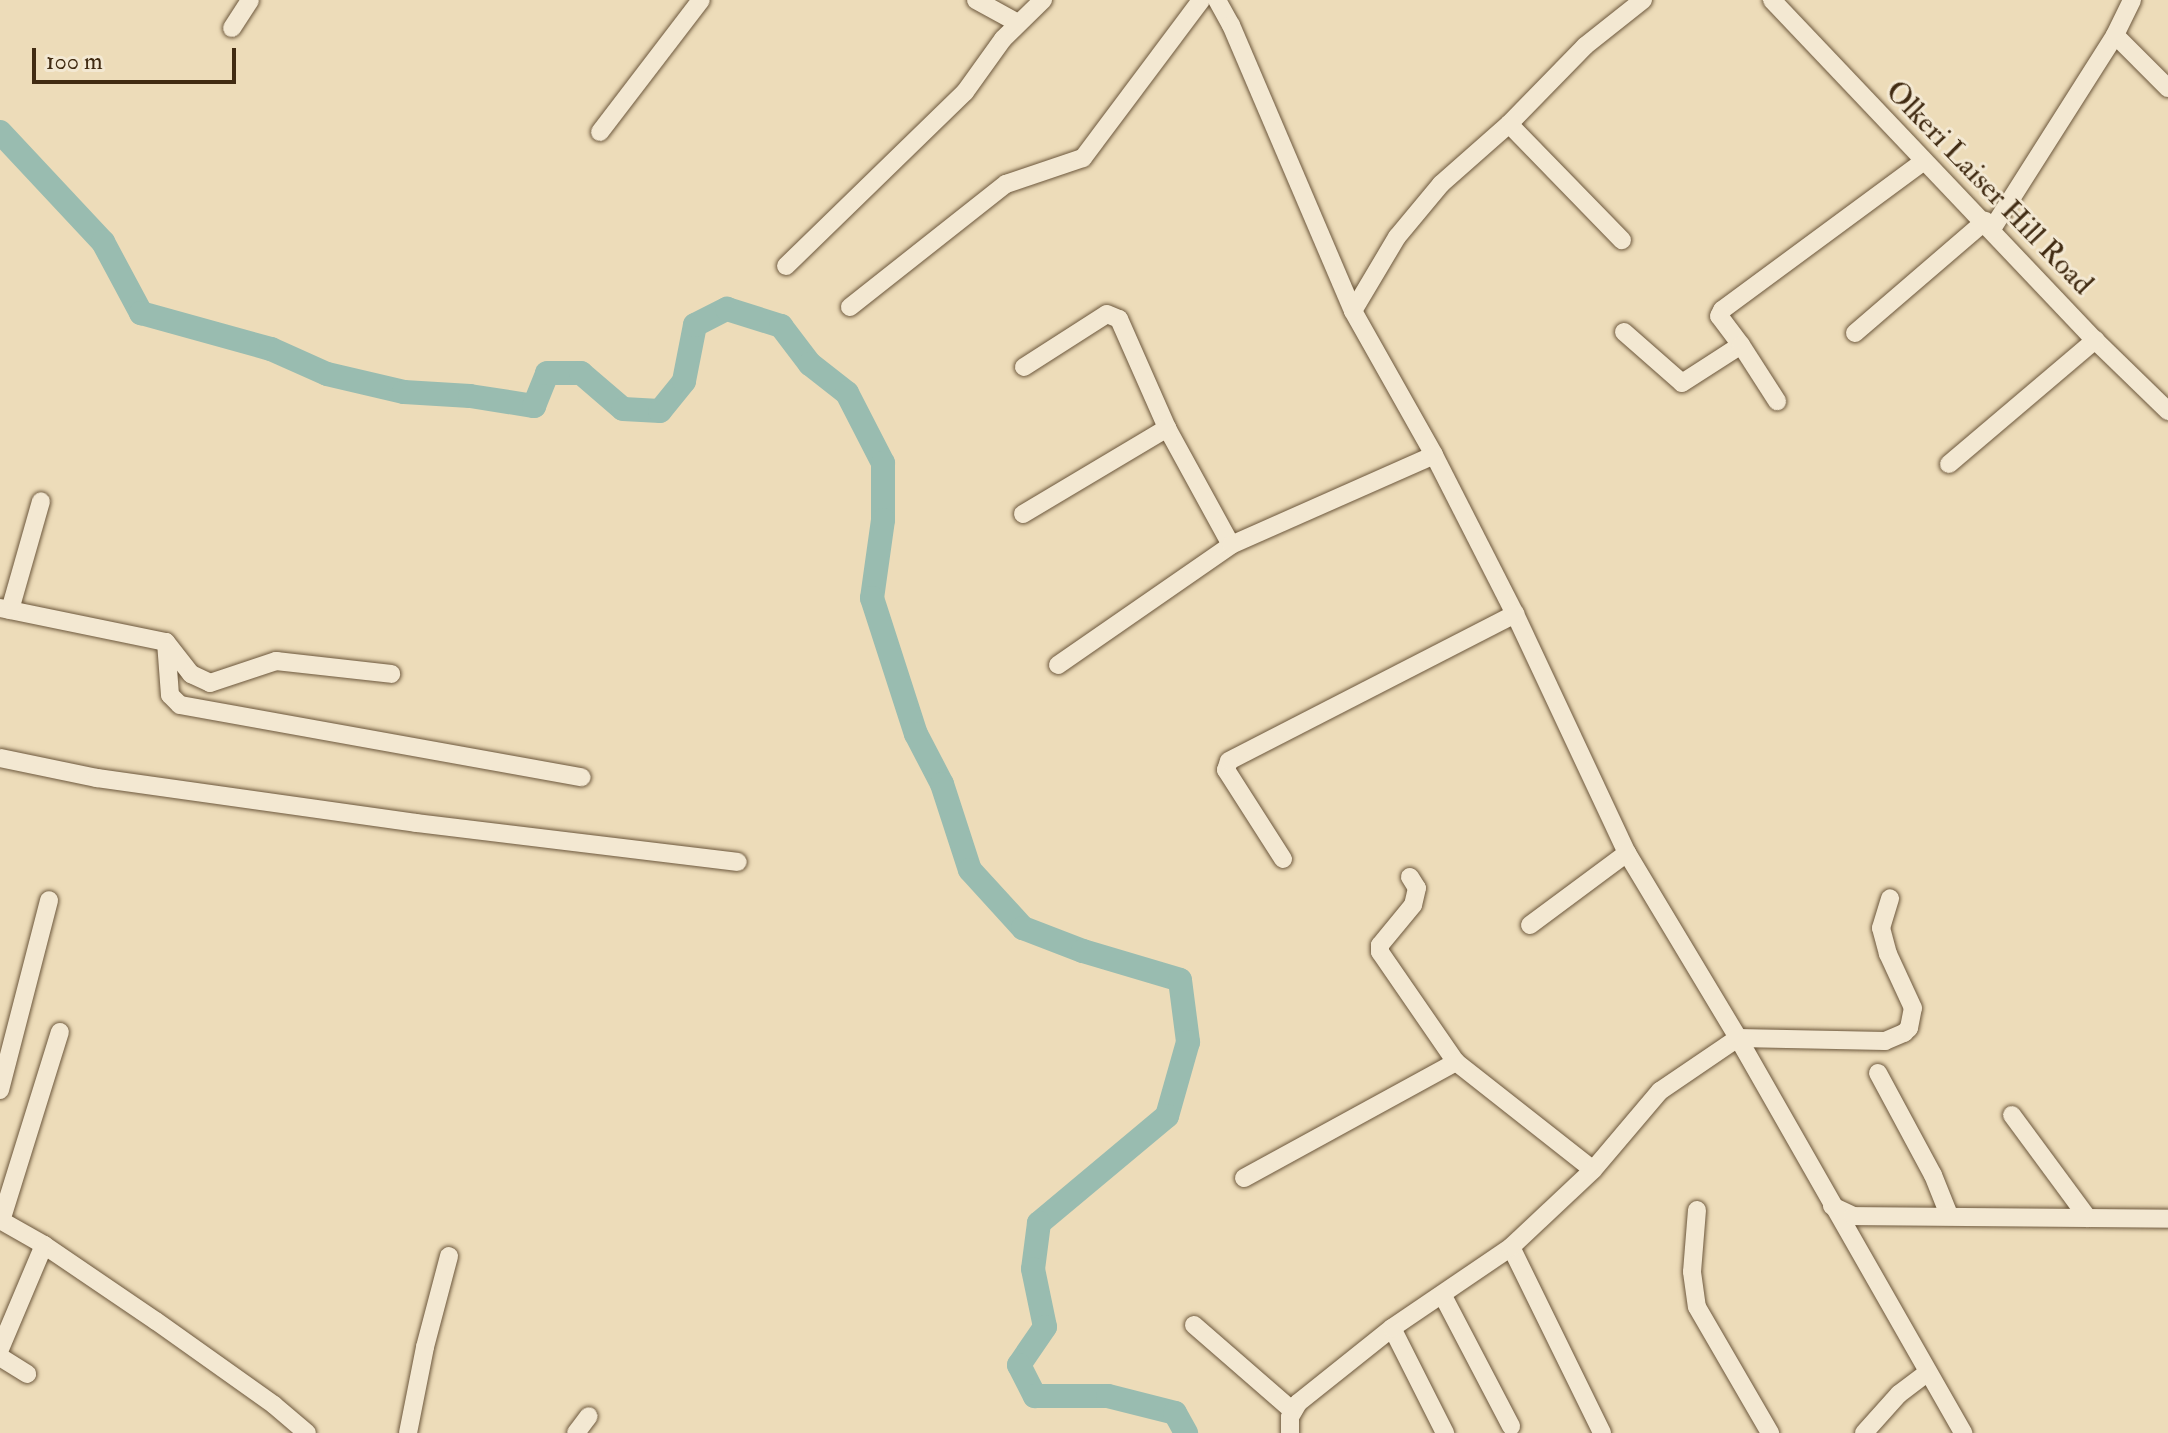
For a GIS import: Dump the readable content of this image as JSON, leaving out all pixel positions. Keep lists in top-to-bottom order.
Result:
{
  "streets": {
    "street": ["Olkeri Laiser Hill Road"]
  },
  "scale_bar": "100 m"
}
